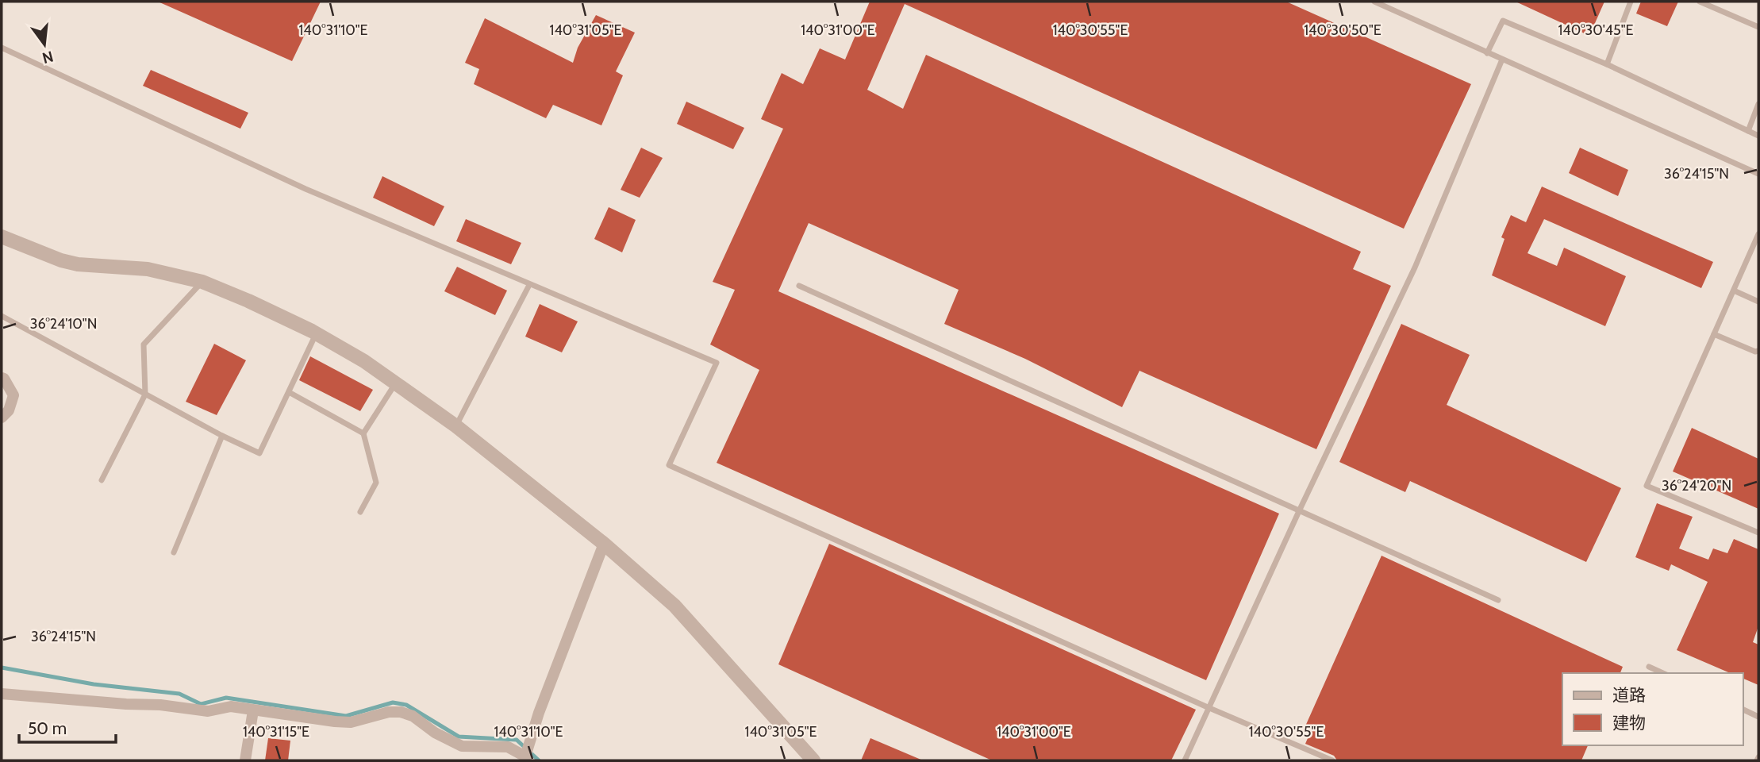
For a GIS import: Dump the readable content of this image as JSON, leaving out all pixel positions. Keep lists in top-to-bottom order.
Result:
{
  "legend": ["道路", "建物"],
  "scale_bar": "50 m",
  "north": "bottom",
  "coordinates": [
    "140°31'10\"E",
    "140°31'05\"E",
    "140°31'00\"E",
    "140°30'55\"E",
    "140°30'50\"E",
    "140°30'45\"E",
    "36°24'15\"N",
    "36°24'10\"N",
    "36°24'20\"N",
    "140°31'15\"E"
  ]
}
